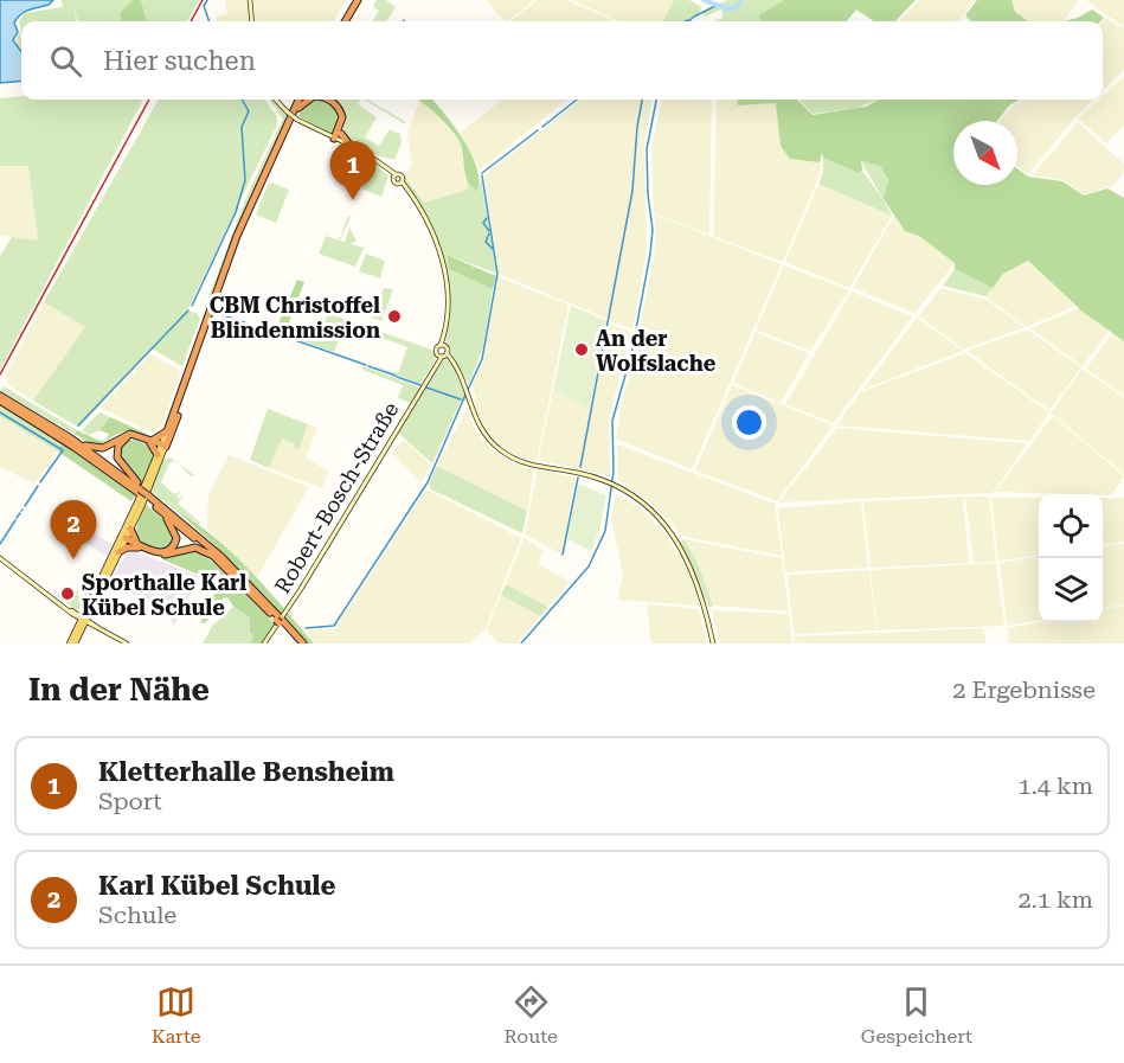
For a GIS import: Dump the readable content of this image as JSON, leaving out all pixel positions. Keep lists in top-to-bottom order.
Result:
{
  "streets": {
    "street": ["Robert-Bosch-Straße"]
  },
  "places": ["CBM Christoffel Blindenmission", "An der Wolfslache", "Sporthalle Karl Kübel Schule"],
  "north": "bottom right",
  "page": {
    "search": "Hier suchen",
    "pins": ["1", "2"],
    "heading": ["In der Nähe", "2 Ergebnisse"],
    "list": [
      {
        "mark": "1",
        "name": "Kletterhalle Bensheim",
        "note": "Sport",
        "value": "1.4 km"
      },
      {
        "mark": "2",
        "name": "Karl Kübel Schule",
        "note": "Schule",
        "value": "2.1 km"
      }
    ],
    "nav": ["Karte", "Route", "Gespeichert"]
  }
}
